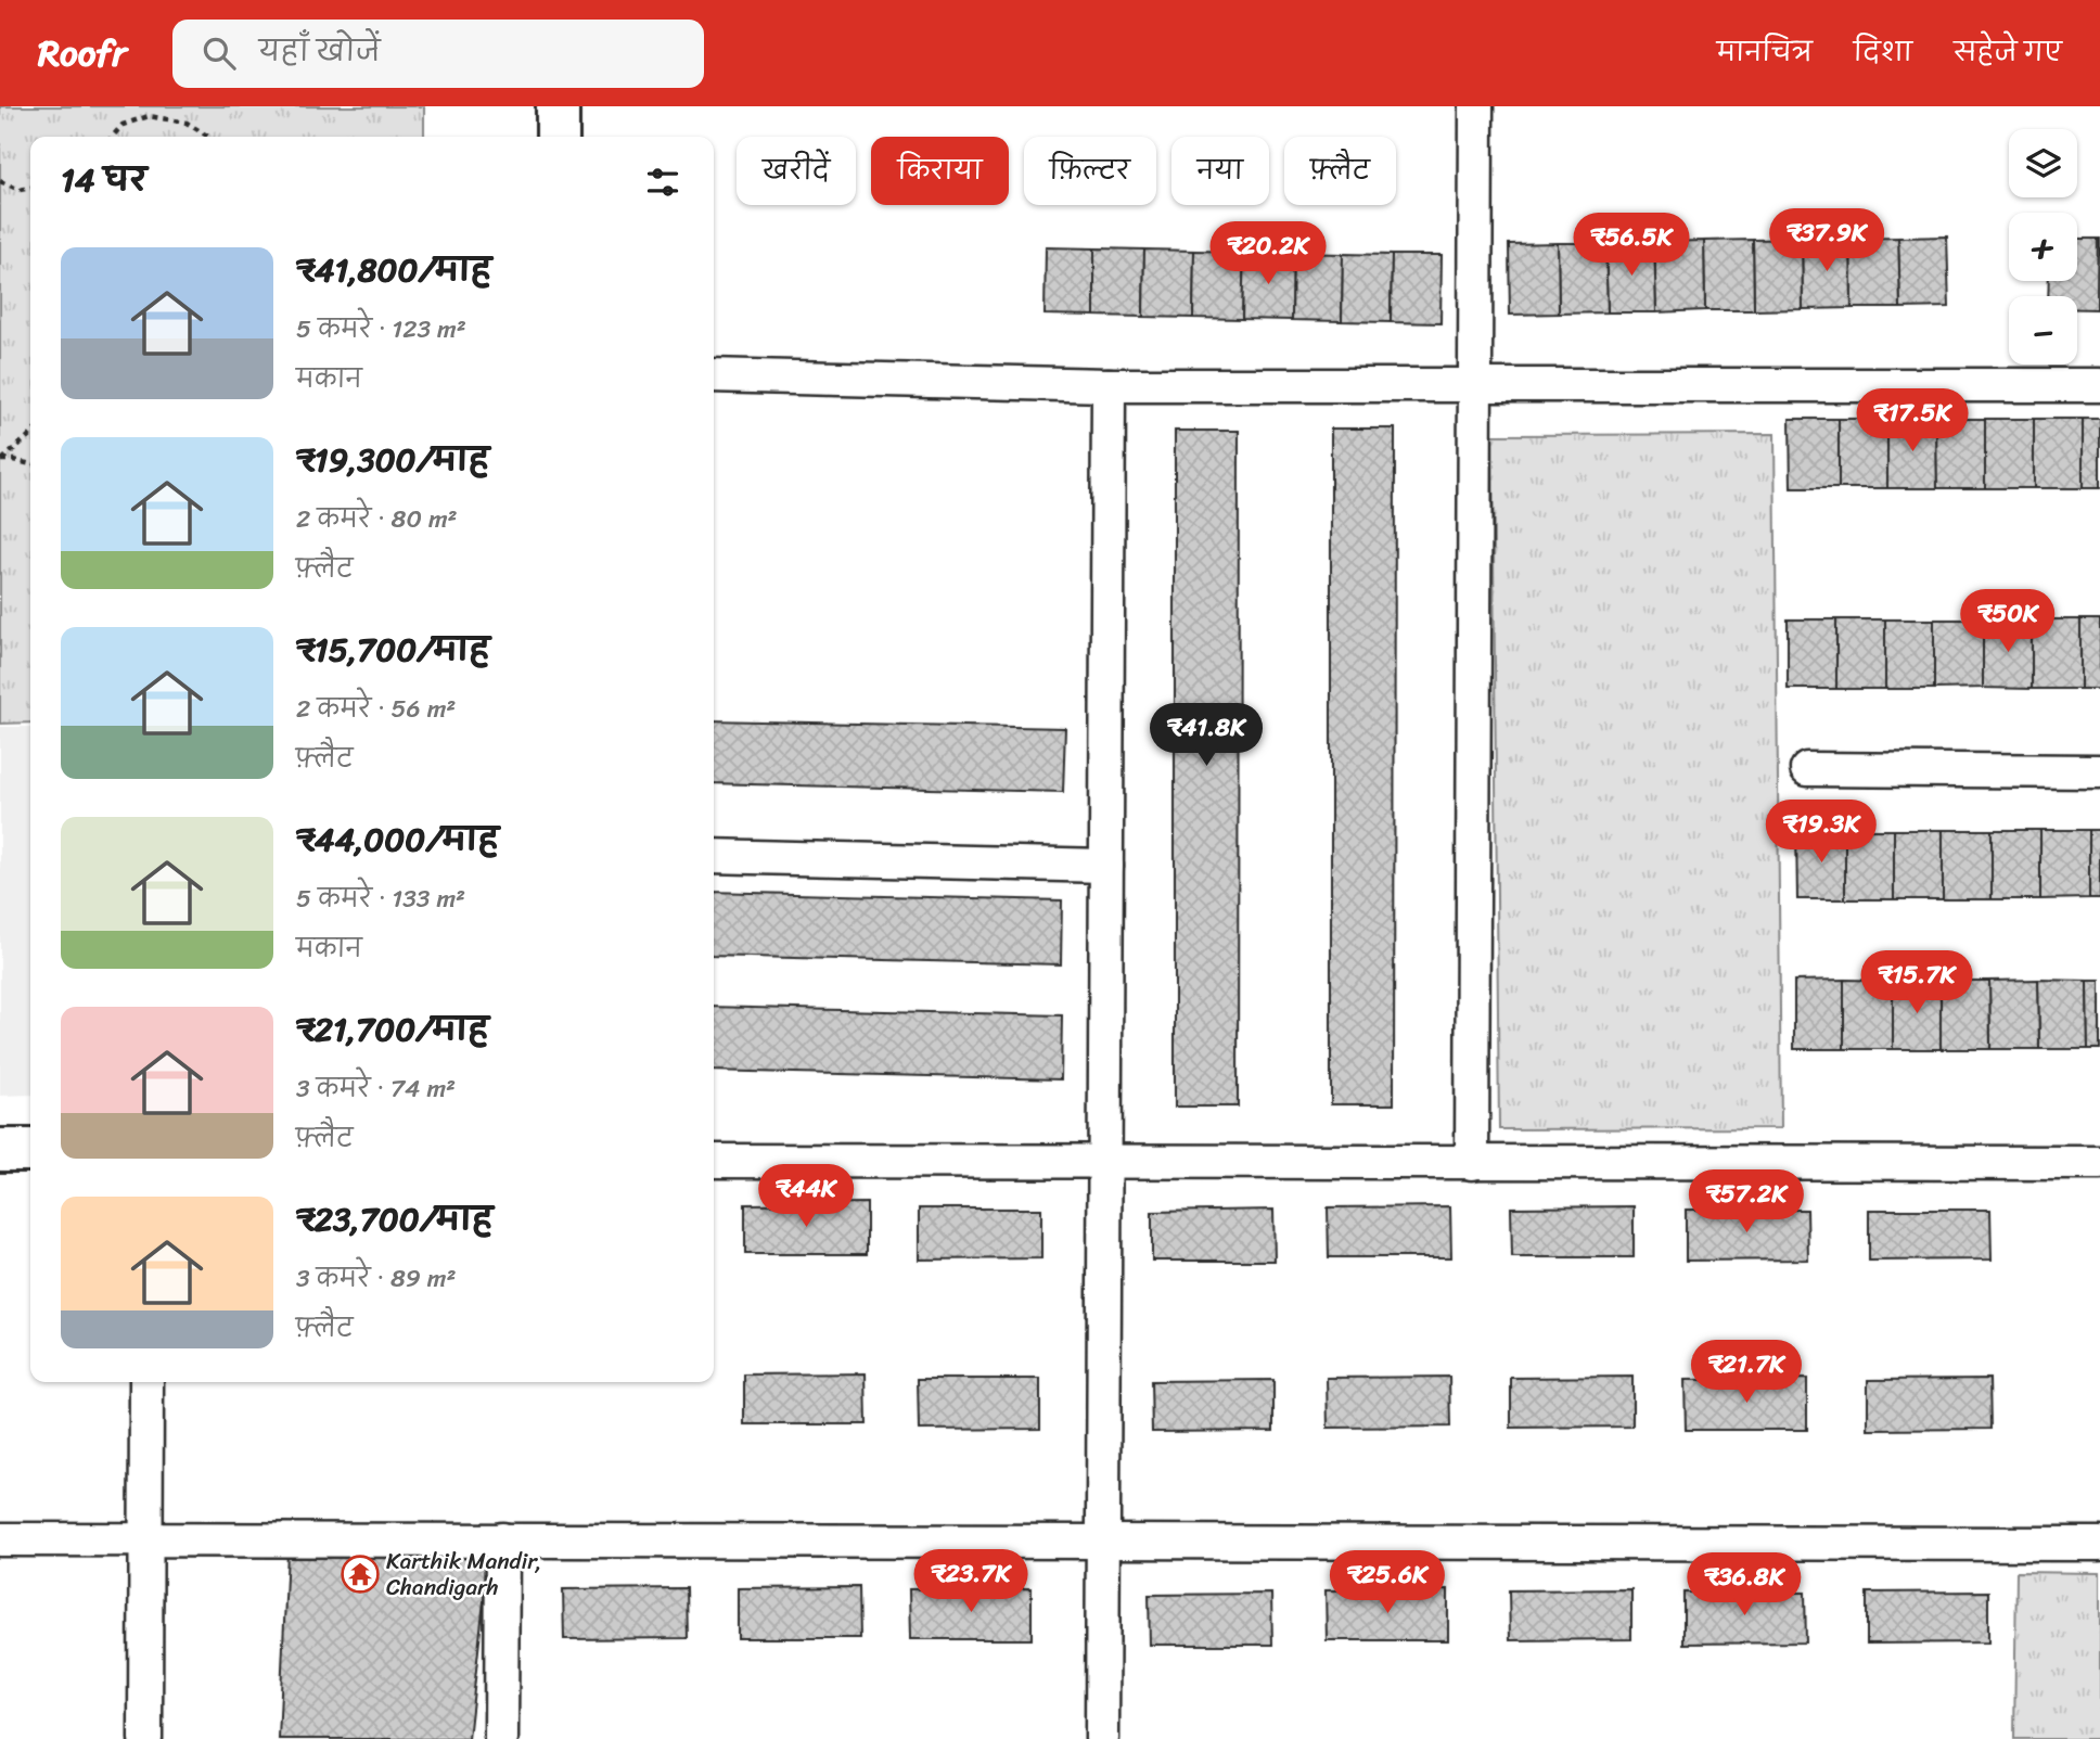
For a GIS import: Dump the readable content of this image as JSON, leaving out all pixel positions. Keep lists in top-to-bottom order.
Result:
{
  "places": {
    "temple": ["Karthik Mandir, Chandigarh"]
  },
  "page": {
    "header": "Roofr",
    "search": "यहाँ खोजें",
    "nav": ["मानचित्र", "दिशा", "सहेजे गए"],
    "map_buttons": ["+", "−"],
    "chip": [
      "खरीदें",
      "किराया",
      "फ़िल्टर",
      "नया",
      "फ़्लैट"
    ],
    "heading": "14 घर",
    "price": [
      "₹37.9K",
      "₹56.5K",
      "₹20.2K",
      "₹17.5K",
      "₹50K",
      "₹41.8K",
      "₹19.3K",
      "₹15.7K",
      "₹44K",
      "₹57.2K",
      "₹21.7K",
      "₹23.7K",
      "₹25.6K",
      "₹36.8K"
    ],
    "list": [
      {
        "name": "₹41,800/माह",
        "note": "5 कमरे · 123 m² · मकान"
      },
      {
        "name": "₹19,300/माह",
        "note": "2 कमरे · 80 m² · फ़्लैट"
      },
      {
        "name": "₹15,700/माह",
        "note": "2 कमरे · 56 m² · फ़्लैट"
      },
      {
        "name": "₹44,000/माह",
        "note": "5 कमरे · 133 m² · मकान"
      },
      {
        "name": "₹21,700/माह",
        "note": "3 कमरे · 74 m² · फ़्लैट"
      },
      {
        "name": "₹23,700/माह",
        "note": "3 कमरे · 89 m² · फ़्लैट"
      }
    ]
  }
}
